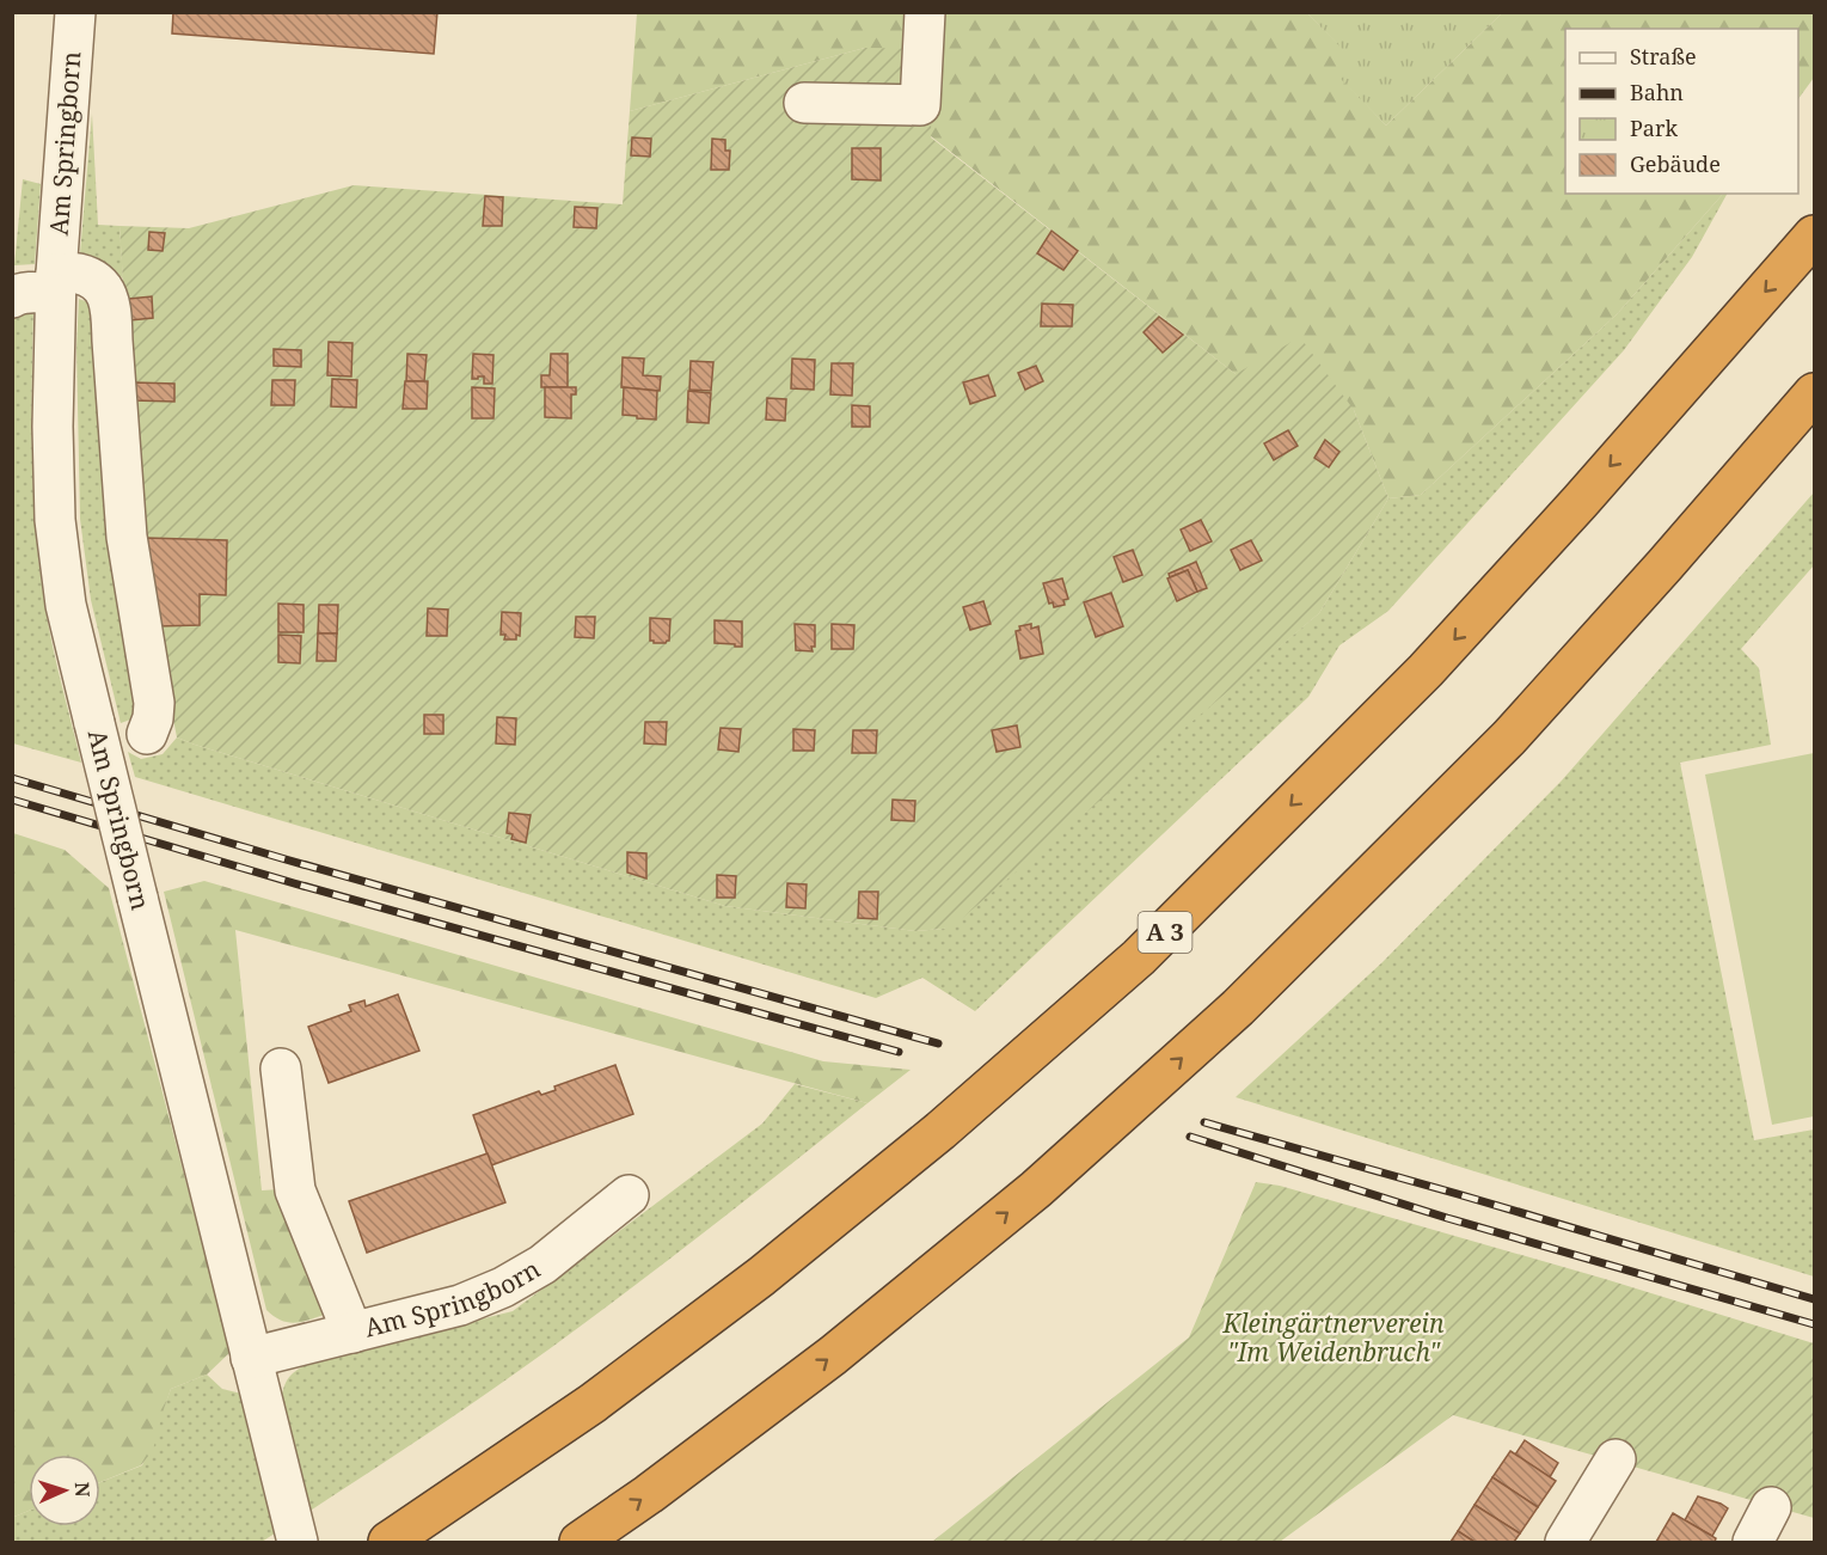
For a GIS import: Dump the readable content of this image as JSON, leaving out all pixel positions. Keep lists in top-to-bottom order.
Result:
{
  "streets": {
    "highway": ["A 3"],
    "street": ["Am Springborn"]
  },
  "parks": ["Kleingärtnerverein \"Im Weidenbruch\""],
  "legend": [
    "Straße",
    "Bahn",
    "Park",
    "Gebäude"
  ],
  "north": "right"
}
